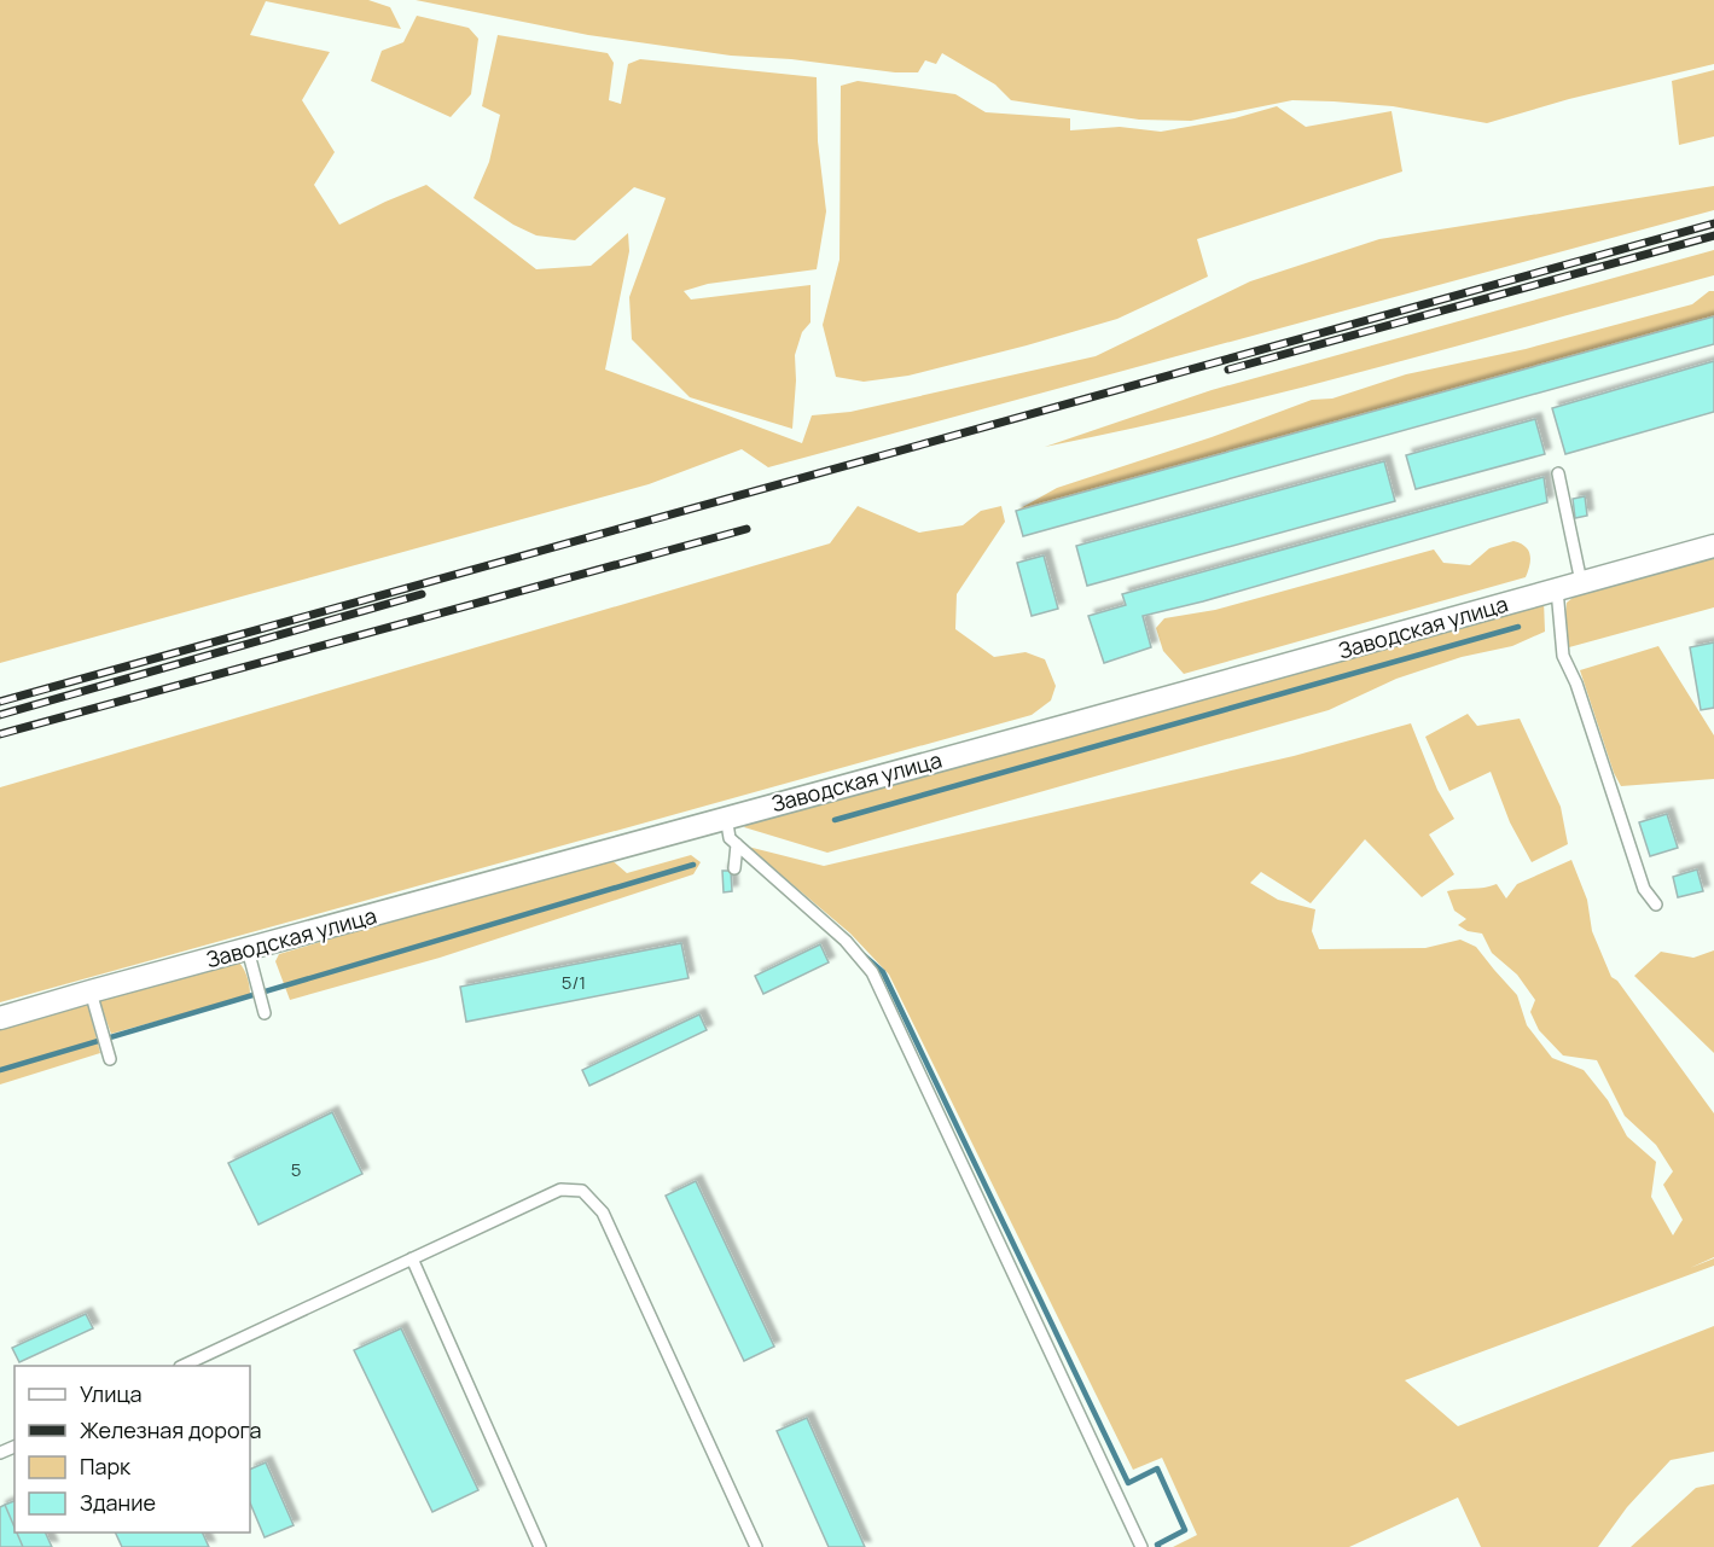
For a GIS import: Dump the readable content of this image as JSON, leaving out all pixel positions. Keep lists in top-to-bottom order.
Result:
{
  "streets": {
    "street": ["Заводская улица"]
  },
  "house_numbers": ["5/1", "5"],
  "legend": [
    "Улица",
    "Железная дорога",
    "Парк",
    "Здание"
  ]
}
